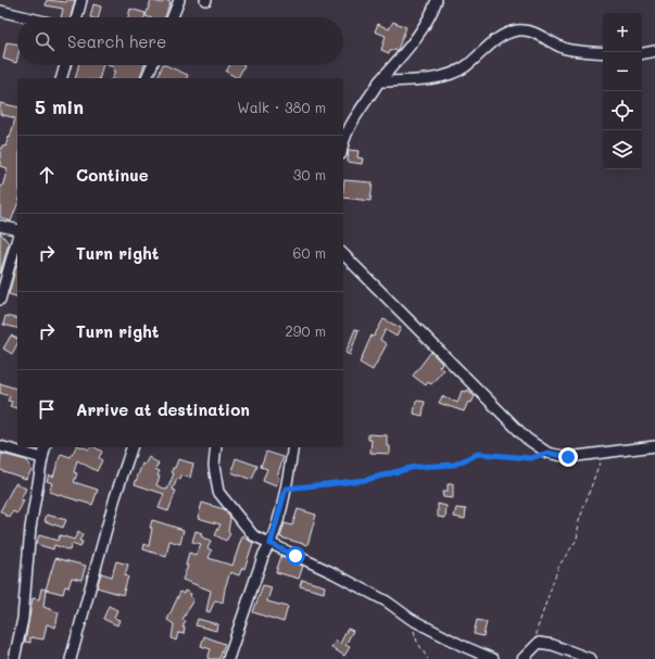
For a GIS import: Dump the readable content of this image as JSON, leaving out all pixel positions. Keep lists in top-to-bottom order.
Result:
{
  "page": {
    "map_buttons": ["+", "−"],
    "search": "Search here",
    "heading": ["5 min", "Walk · 380 m"],
    "list": [
      ["Continue", "30 m"],
      ["Turn right", "60 m"],
      ["Turn right", "290 m"],
      "Arrive at destination"
    ]
  }
}
